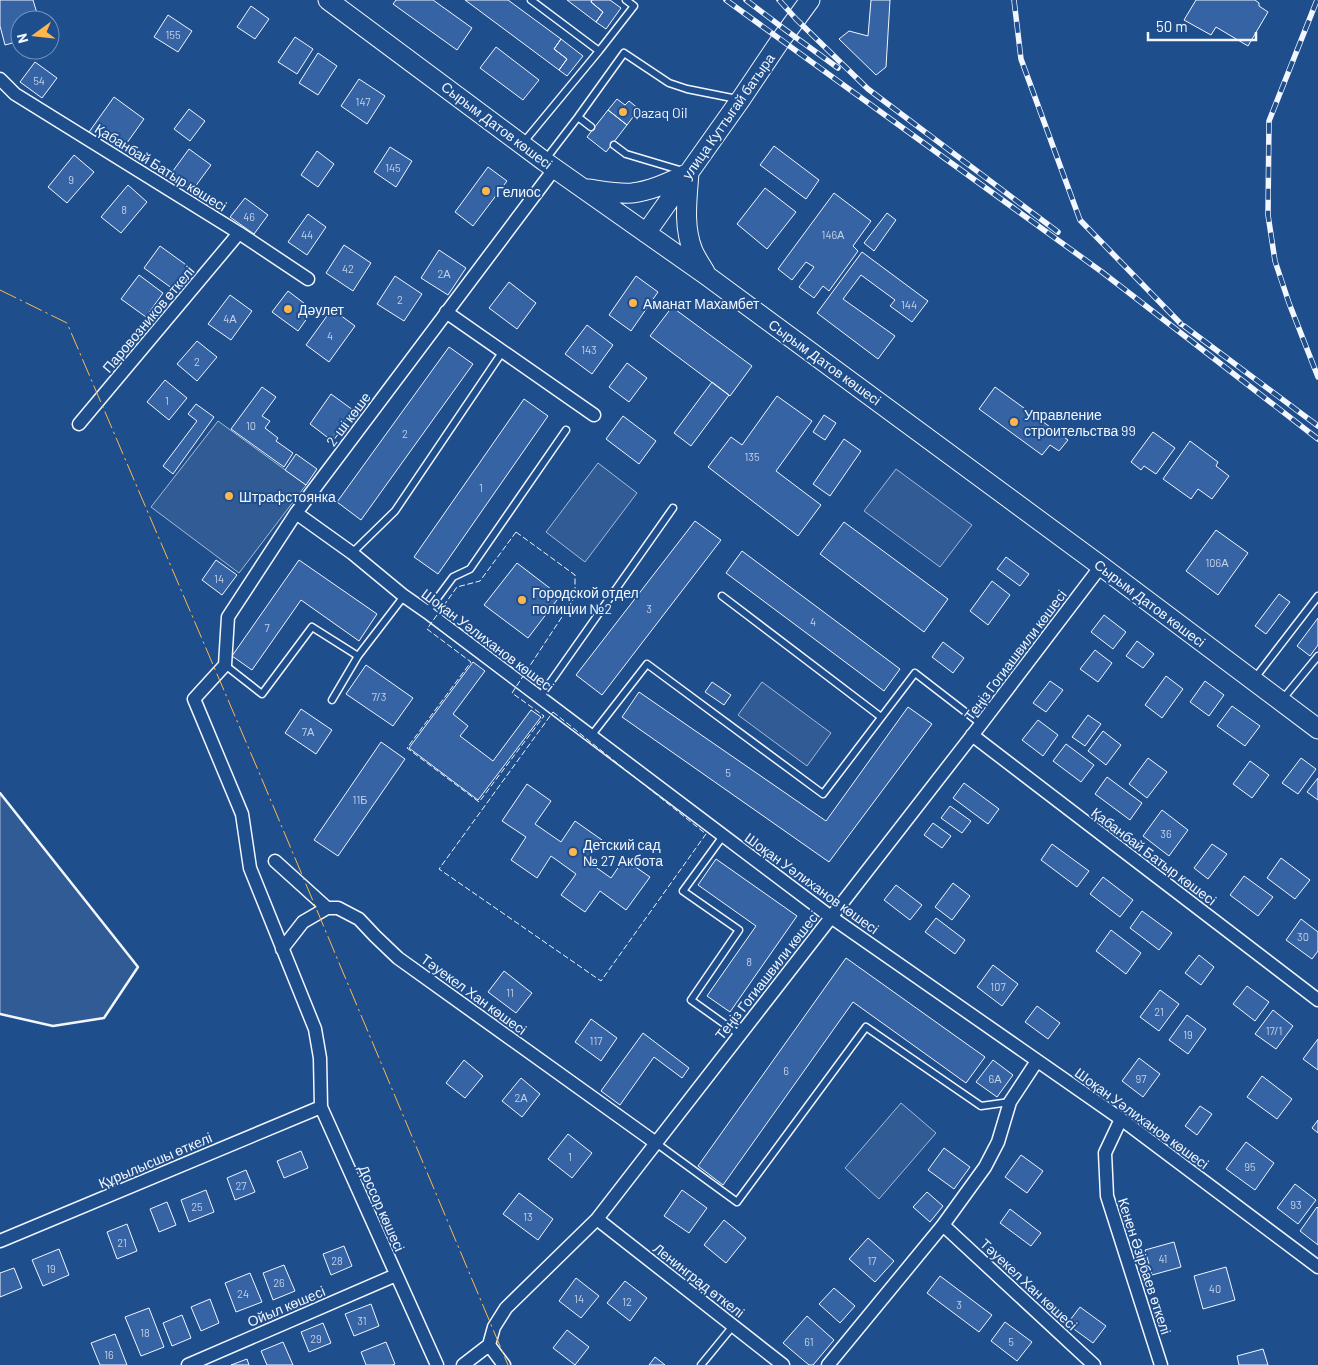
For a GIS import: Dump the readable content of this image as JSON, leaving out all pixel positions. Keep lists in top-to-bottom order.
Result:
{
  "streets": {
    "main road": ["улица Куттыгай батыра", "Сырым Датов көшесі"],
    "street": [
      "Қабанбай Батыр көшесі",
      "Паровозников өткелі",
      "2-ші көше",
      "Шоқан Уәлиханов көшесі",
      "Теңіз Гогиашвили көшесі",
      "Тәуекел Хан көшесі",
      "Құрылысшы өткелі",
      "Доссор көшесі",
      "Кенен Әзірбаев өткелі",
      "Ленинград өткелі",
      "Ойыл көшесі"
    ]
  },
  "crossings": [
    ["улица Куттыгай батыра", "Сырым Датов көшесі"],
    ["Сырым Датов көшесі", "2-ші көше"],
    ["Сырым Датов көшесі", "Теңіз Гогиашвили көшесі"],
    ["Қабанбай Батыр көшесі", "Паровозников өткелі"],
    ["Қабанбай Батыр көшесі", "Теңіз Гогиашвили көшесі"],
    ["2-ші көше", "Шоқан Уәлиханов көшесі"],
    ["2-ші көше", "Доссор көшесі"],
    ["Шоқан Уәлиханов көшесі", "Теңіз Гогиашвили көшесі"],
    ["Шоқан Уәлиханов көшесі", "Кенен Әзірбаев өткелі"],
    ["Теңіз Гогиашвили көшесі", "Тәуекел Хан көшесі"],
    ["Теңіз Гогиашвили көшесі", "Ленинград өткелі"],
    ["Құрылысшы өткелі", "Доссор көшесі"],
    ["Доссор көшесі", "Ойыл көшесі"]
  ],
  "places": [
    "Qazaq Oil",
    "Гелиос",
    "Аманат Махамбет",
    "Дәулет",
    "Управление строительства 99",
    "Штрафстоянка",
    "Городской отдел полиции №2",
    "Детский сад № 27 Акбота"
  ],
  "house_numbers": [
    "155",
    "54",
    "147",
    "145",
    "9",
    "8",
    "46",
    "44",
    "146А",
    "42",
    "2А",
    "2",
    "144",
    "4А",
    "4",
    "143",
    "2",
    "1",
    "10",
    "2",
    "135",
    "1",
    "106А",
    "14",
    "3",
    "4",
    "7",
    "7/3",
    "7А",
    "5",
    "11Б",
    "36",
    "30",
    "8",
    "107",
    "11",
    "21",
    "17/1",
    "19",
    "117",
    "6",
    "6А",
    "97",
    "2А",
    "1",
    "95",
    "27",
    "93",
    "25",
    "13",
    "21",
    "41",
    "28",
    "17",
    "19",
    "26",
    "40",
    "24",
    "14",
    "12",
    "3",
    "31",
    "18",
    "29",
    "61",
    "5",
    "16"
  ],
  "scale_bar": "50 m",
  "north": "left"
}
